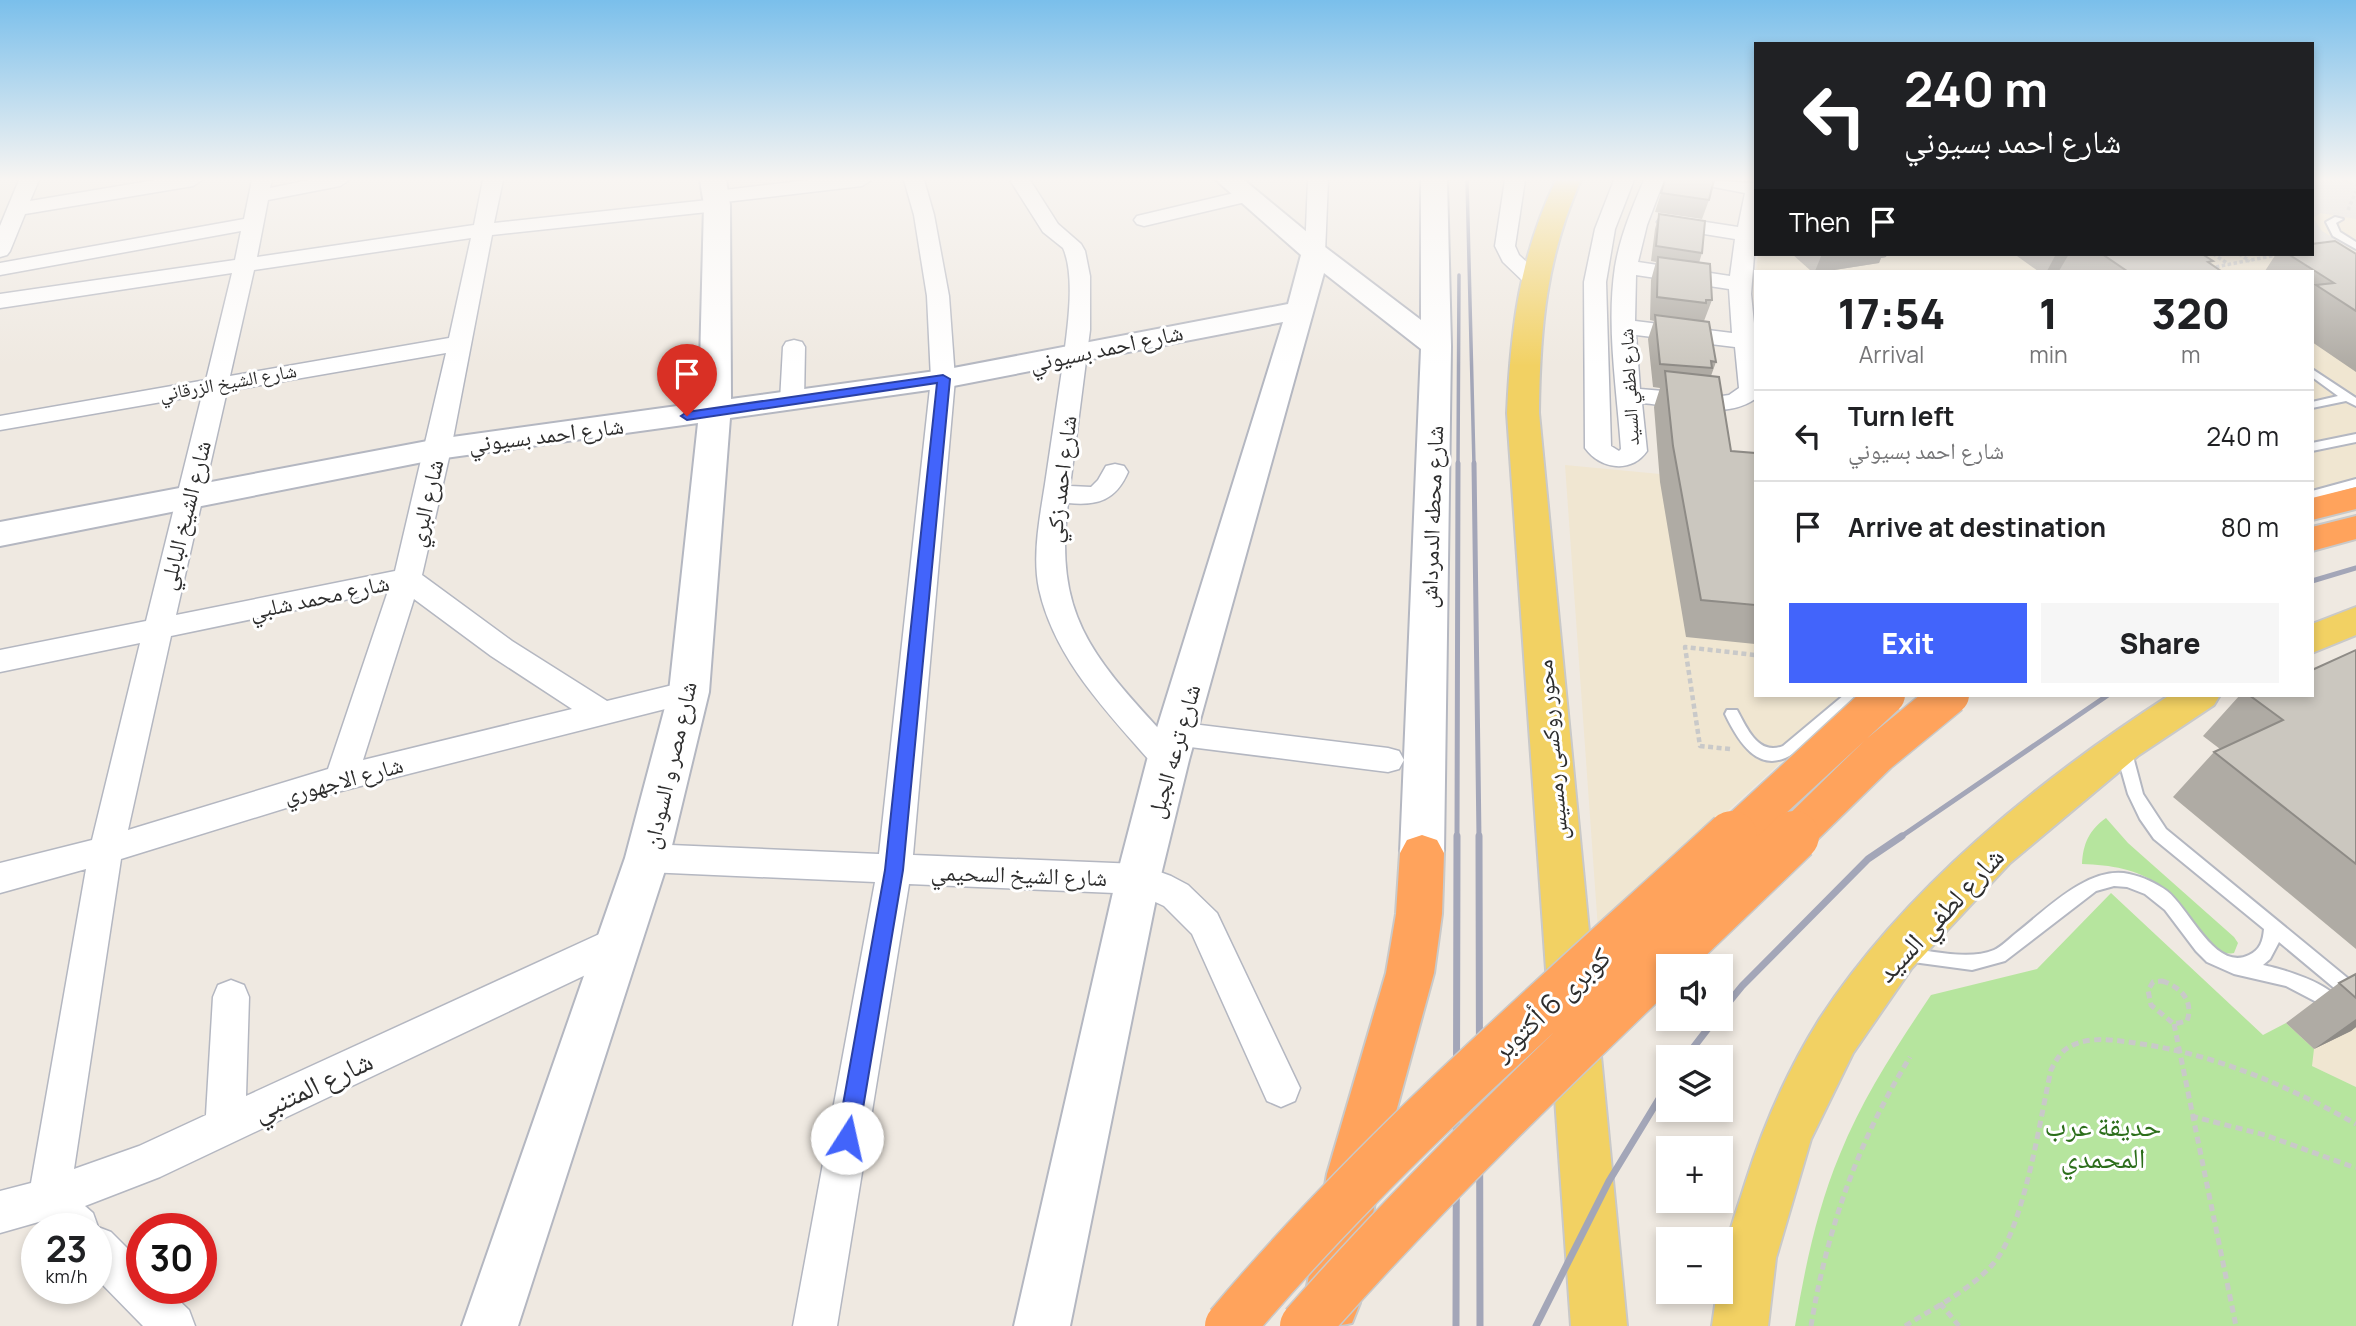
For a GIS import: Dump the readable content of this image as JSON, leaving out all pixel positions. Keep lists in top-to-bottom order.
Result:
{
  "streets": {
    "highway": ["كوبرى 6 أكتوبر"],
    "main road": [
      "شارع احمد بسيوني",
      "شارع لطفي السيد",
      "شارع محطه الدمرداش",
      "محور روكسى رمسيس",
      "شارع ترعه الجبل",
      "شارع مصر و السودان"
    ],
    "street": [
      "شارع الشيخ الزرقاني",
      "شارع احمد زكي",
      "شارع البري",
      "شارع الشيخ البابلي",
      "شارع محمد شلبي",
      "شارع الاجهوري",
      "شارع الشيخ السحيمي",
      "شارع المتنبي"
    ]
  },
  "crossings": [
    ["شارع احمد بسيوني", "شارع احمد زكي"],
    ["شارع احمد بسيوني", "شارع البري"],
    ["شارع احمد بسيوني", "شارع الشيخ البابلي"],
    ["شارع احمد بسيوني", "شارع ترعه الجبل"],
    ["شارع احمد بسيوني", "شارع مصر و السودان"],
    ["شارع الشيخ الزرقاني", "شارع البري"],
    ["شارع الشيخ الزرقاني", "شارع الشيخ البابلي"],
    ["شارع احمد زكي", "شارع ترعه الجبل"],
    ["شارع البري", "شارع محمد شلبي"],
    ["شارع البري", "شارع الاجهوري"],
    ["شارع الشيخ البابلي", "شارع محمد شلبي"],
    ["شارع الشيخ البابلي", "شارع الاجهوري"],
    ["شارع الشيخ البابلي", "شارع المتنبي"],
    ["شارع محمد شلبي", "شارع الاجهوري"],
    ["شارع ترعه الجبل", "شارع الشيخ السحيمي"],
    ["شارع مصر و السودان", "شارع الاجهوري"],
    ["شارع مصر و السودان", "شارع الشيخ السحيمي"],
    ["شارع مصر و السودان", "شارع المتنبي"]
  ],
  "parks": ["حديقة عرب المحمدي"],
  "page": {
    "turn": ["240 m", "شارع احمد بسيوني"],
    "then": "Then",
    "eta": [
      "17:54",
      "Arrival",
      "1",
      "min",
      "320",
      "m"
    ],
    "list": [
      {
        "name": "Turn left",
        "note": "شارع احمد بسيوني",
        "value": "240 m"
      },
      {
        "name": "Arrive at destination",
        "value": "80 m"
      }
    ],
    "buttons": ["Exit", "Share"],
    "map_buttons": ["+", "−"],
    "speed": "23 km/h",
    "limit": "30"
  }
}
